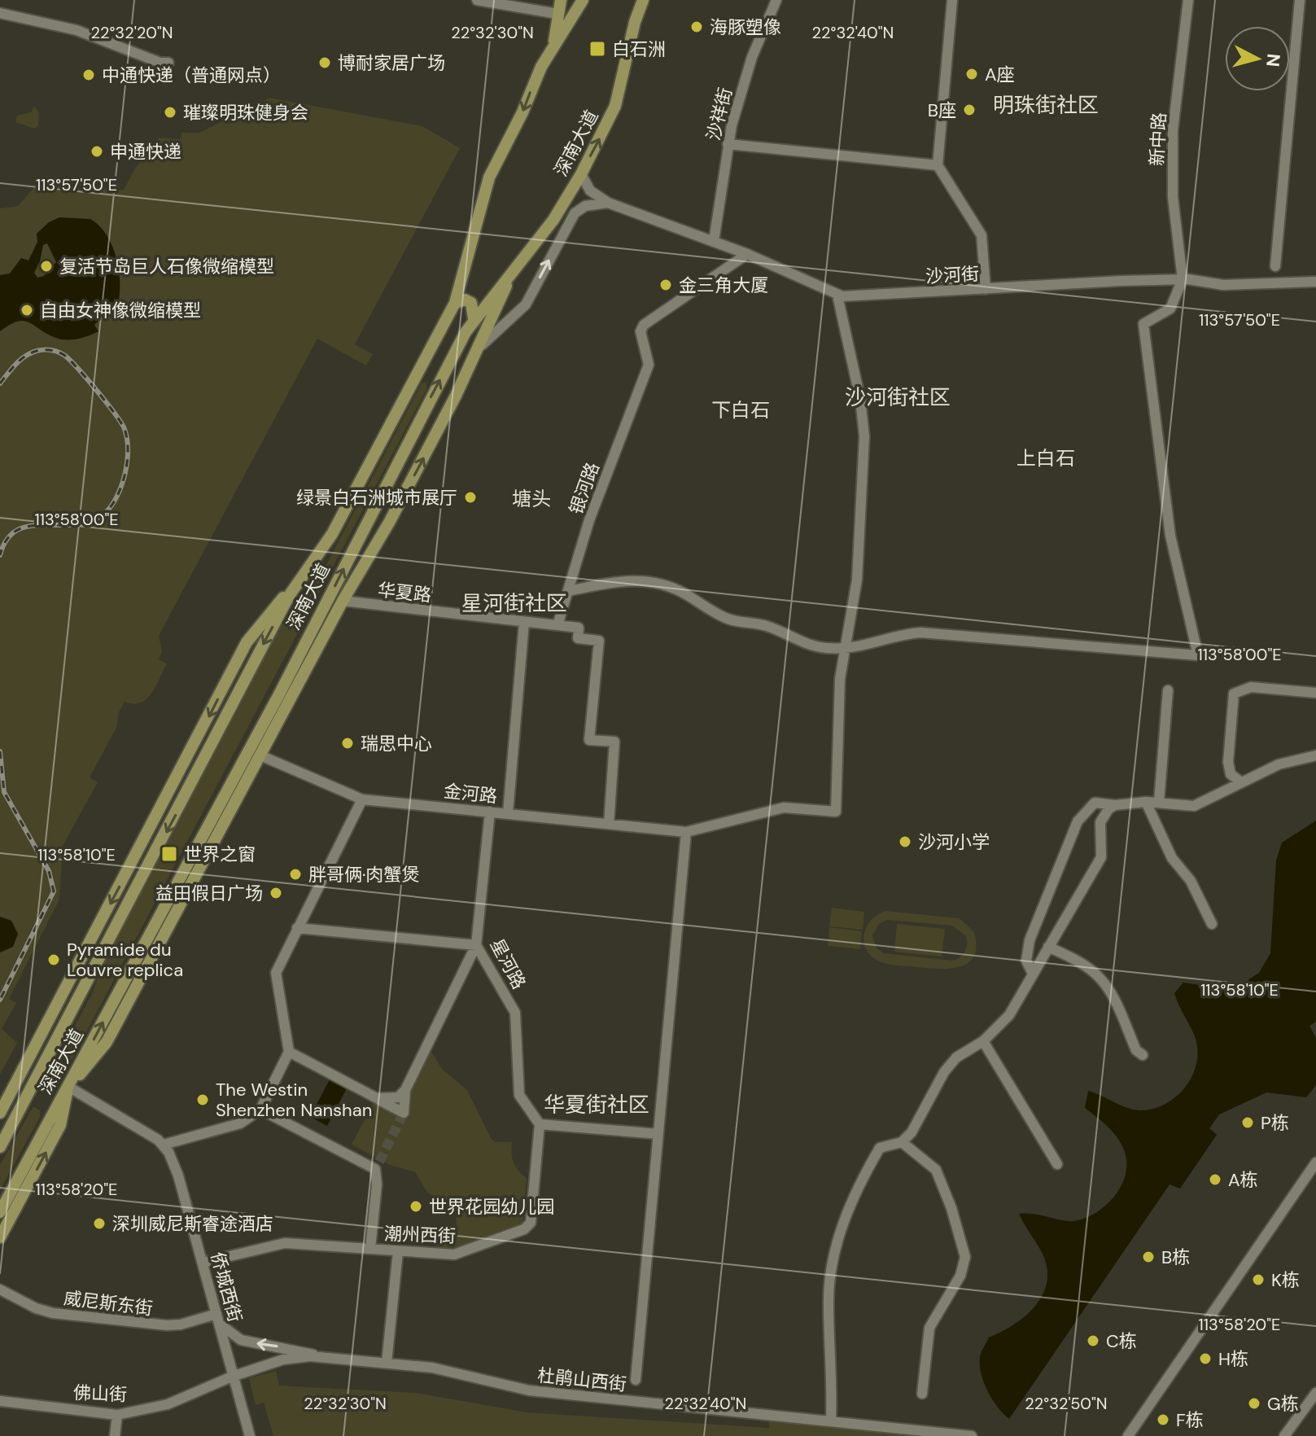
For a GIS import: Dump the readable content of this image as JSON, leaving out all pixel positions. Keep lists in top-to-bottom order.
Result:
{
  "streets": {
    "main road": ["深南大道"],
    "street": [
      "沙祥街",
      "新中路",
      "沙河街",
      "银河路",
      "华夏路",
      "金河路",
      "星河路",
      "潮州西街",
      "侨城西街",
      "威尼斯东街",
      "杜鹃山西街",
      "佛山街"
    ]
  },
  "crossings": [
    ["沙祥街", "沙河街"],
    ["新中路", "沙河街"],
    ["沙河街", "银河路"],
    ["银河路", "华夏路"],
    ["华夏路", "金河路"],
    ["金河路", "星河路"],
    ["星河路", "潮州西街"],
    ["潮州西街", "侨城西街"],
    ["侨城西街", "威尼斯东街"],
    ["侨城西街", "杜鹃山西街"],
    ["侨城西街", "佛山街"],
    ["杜鹃山西街", "佛山街"]
  ],
  "districts": [
    "明珠街社区",
    "沙河街社区",
    "下白石",
    "上白石",
    "塘头",
    "星河街社区",
    "华夏街社区"
  ],
  "places": {
    "other": [
      "海豚塑像",
      "博耐家居广场",
      "A座",
      "中通快递（普通网点）",
      "B座",
      "璀璨明珠健身会",
      "申通快递",
      "复活节岛巨人石像微缩模型",
      "金三角大厦",
      "自由女神像微缩模型",
      "绿景白石洲城市展厅",
      "瑞思中心",
      "沙河小学",
      "胖哥俩·肉蟹煲",
      "益田假日广场",
      "Pyramide du Louvre replica",
      "The Westin Shenzhen Nanshan",
      "P栋",
      "A栋",
      "世界花园幼儿园",
      "深圳威尼斯睿途酒店",
      "B栋",
      "K栋",
      "C栋",
      "H栋",
      "G栋",
      "F栋"
    ],
    "transit": ["白石洲", "世界之窗"]
  },
  "north": "right",
  "coordinates": [
    "22°32'20\"N",
    "22°32'30\"N",
    "22°32'40\"N",
    "113°57'50\"E",
    "113°58'00\"E",
    "113°58'10\"E",
    "113°58'20\"E",
    "22°32'50\"N"
  ]
}
